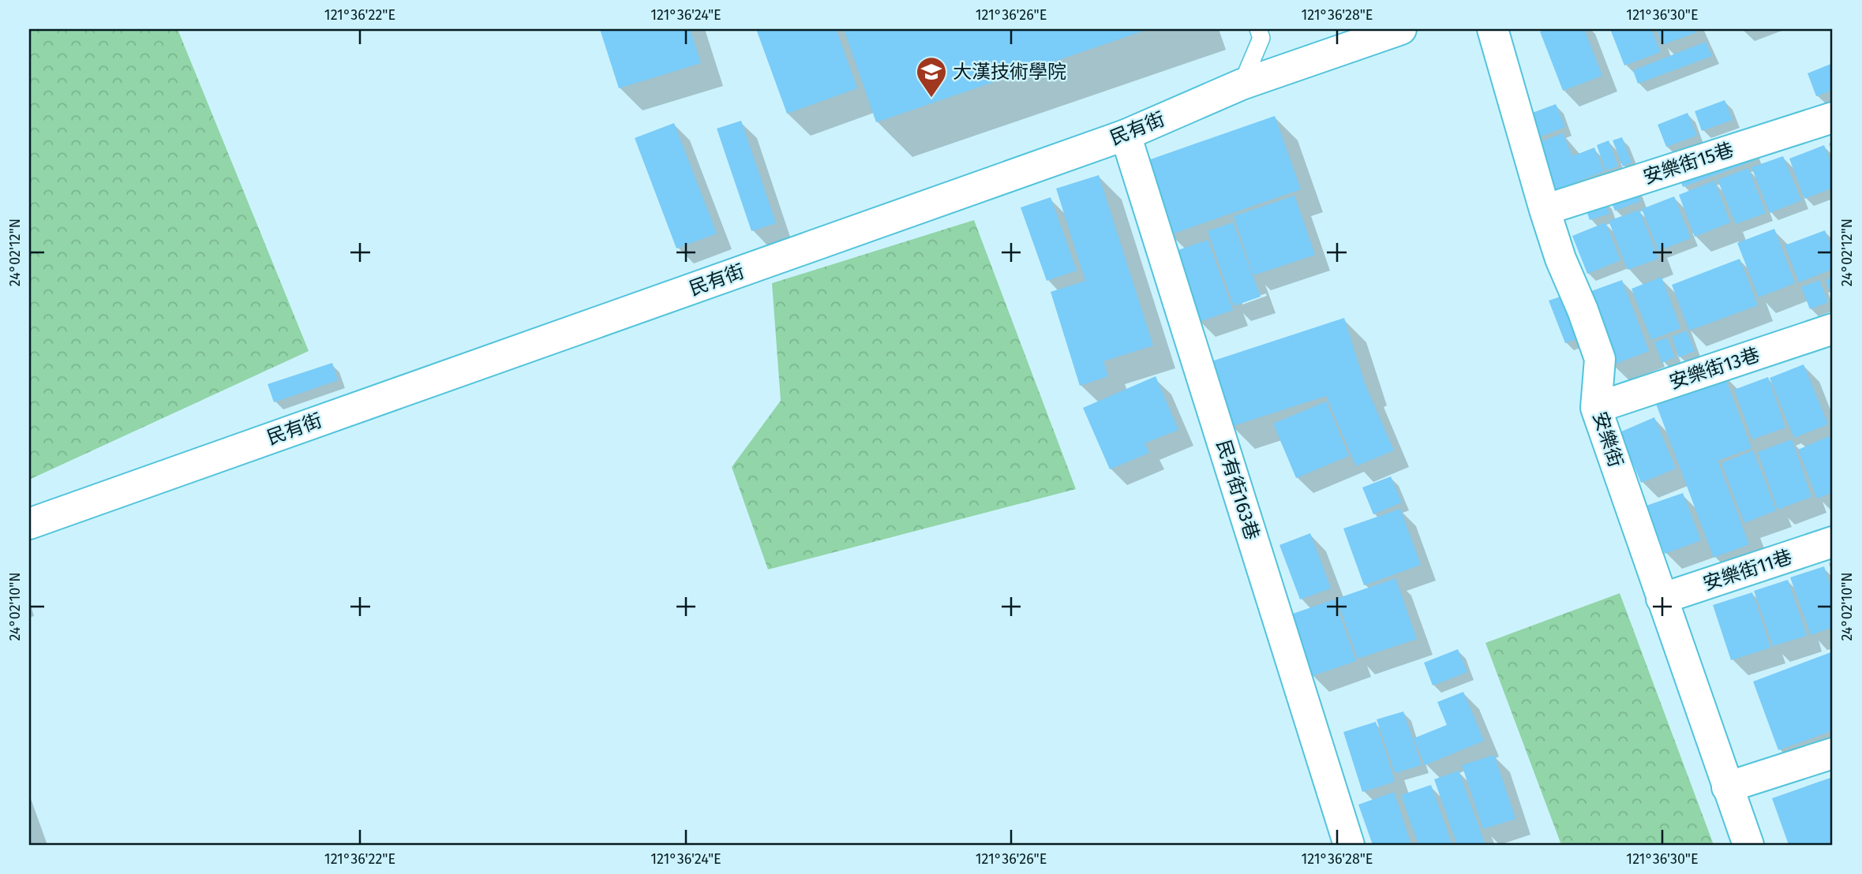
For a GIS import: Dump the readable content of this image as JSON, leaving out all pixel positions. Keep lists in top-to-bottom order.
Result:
{
  "streets": {
    "street": [
      "民有街",
      "安樂街15巷",
      "安樂街13巷",
      "安樂街",
      "民有街163巷",
      "安樂街11巷"
    ]
  },
  "crossings": [
    ["民有街", "民有街163巷"],
    ["安樂街15巷", "安樂街"],
    ["安樂街13巷", "安樂街"],
    ["安樂街", "安樂街11巷"]
  ],
  "places": {
    "school or university": ["大漢技術學院"]
  },
  "coordinates": [
    "121°36'22\"E",
    "121°36'24\"E",
    "121°36'26\"E",
    "121°36'28\"E",
    "121°36'30\"E",
    "24°02'12\"N",
    "24°02'10\"N"
  ]
}
